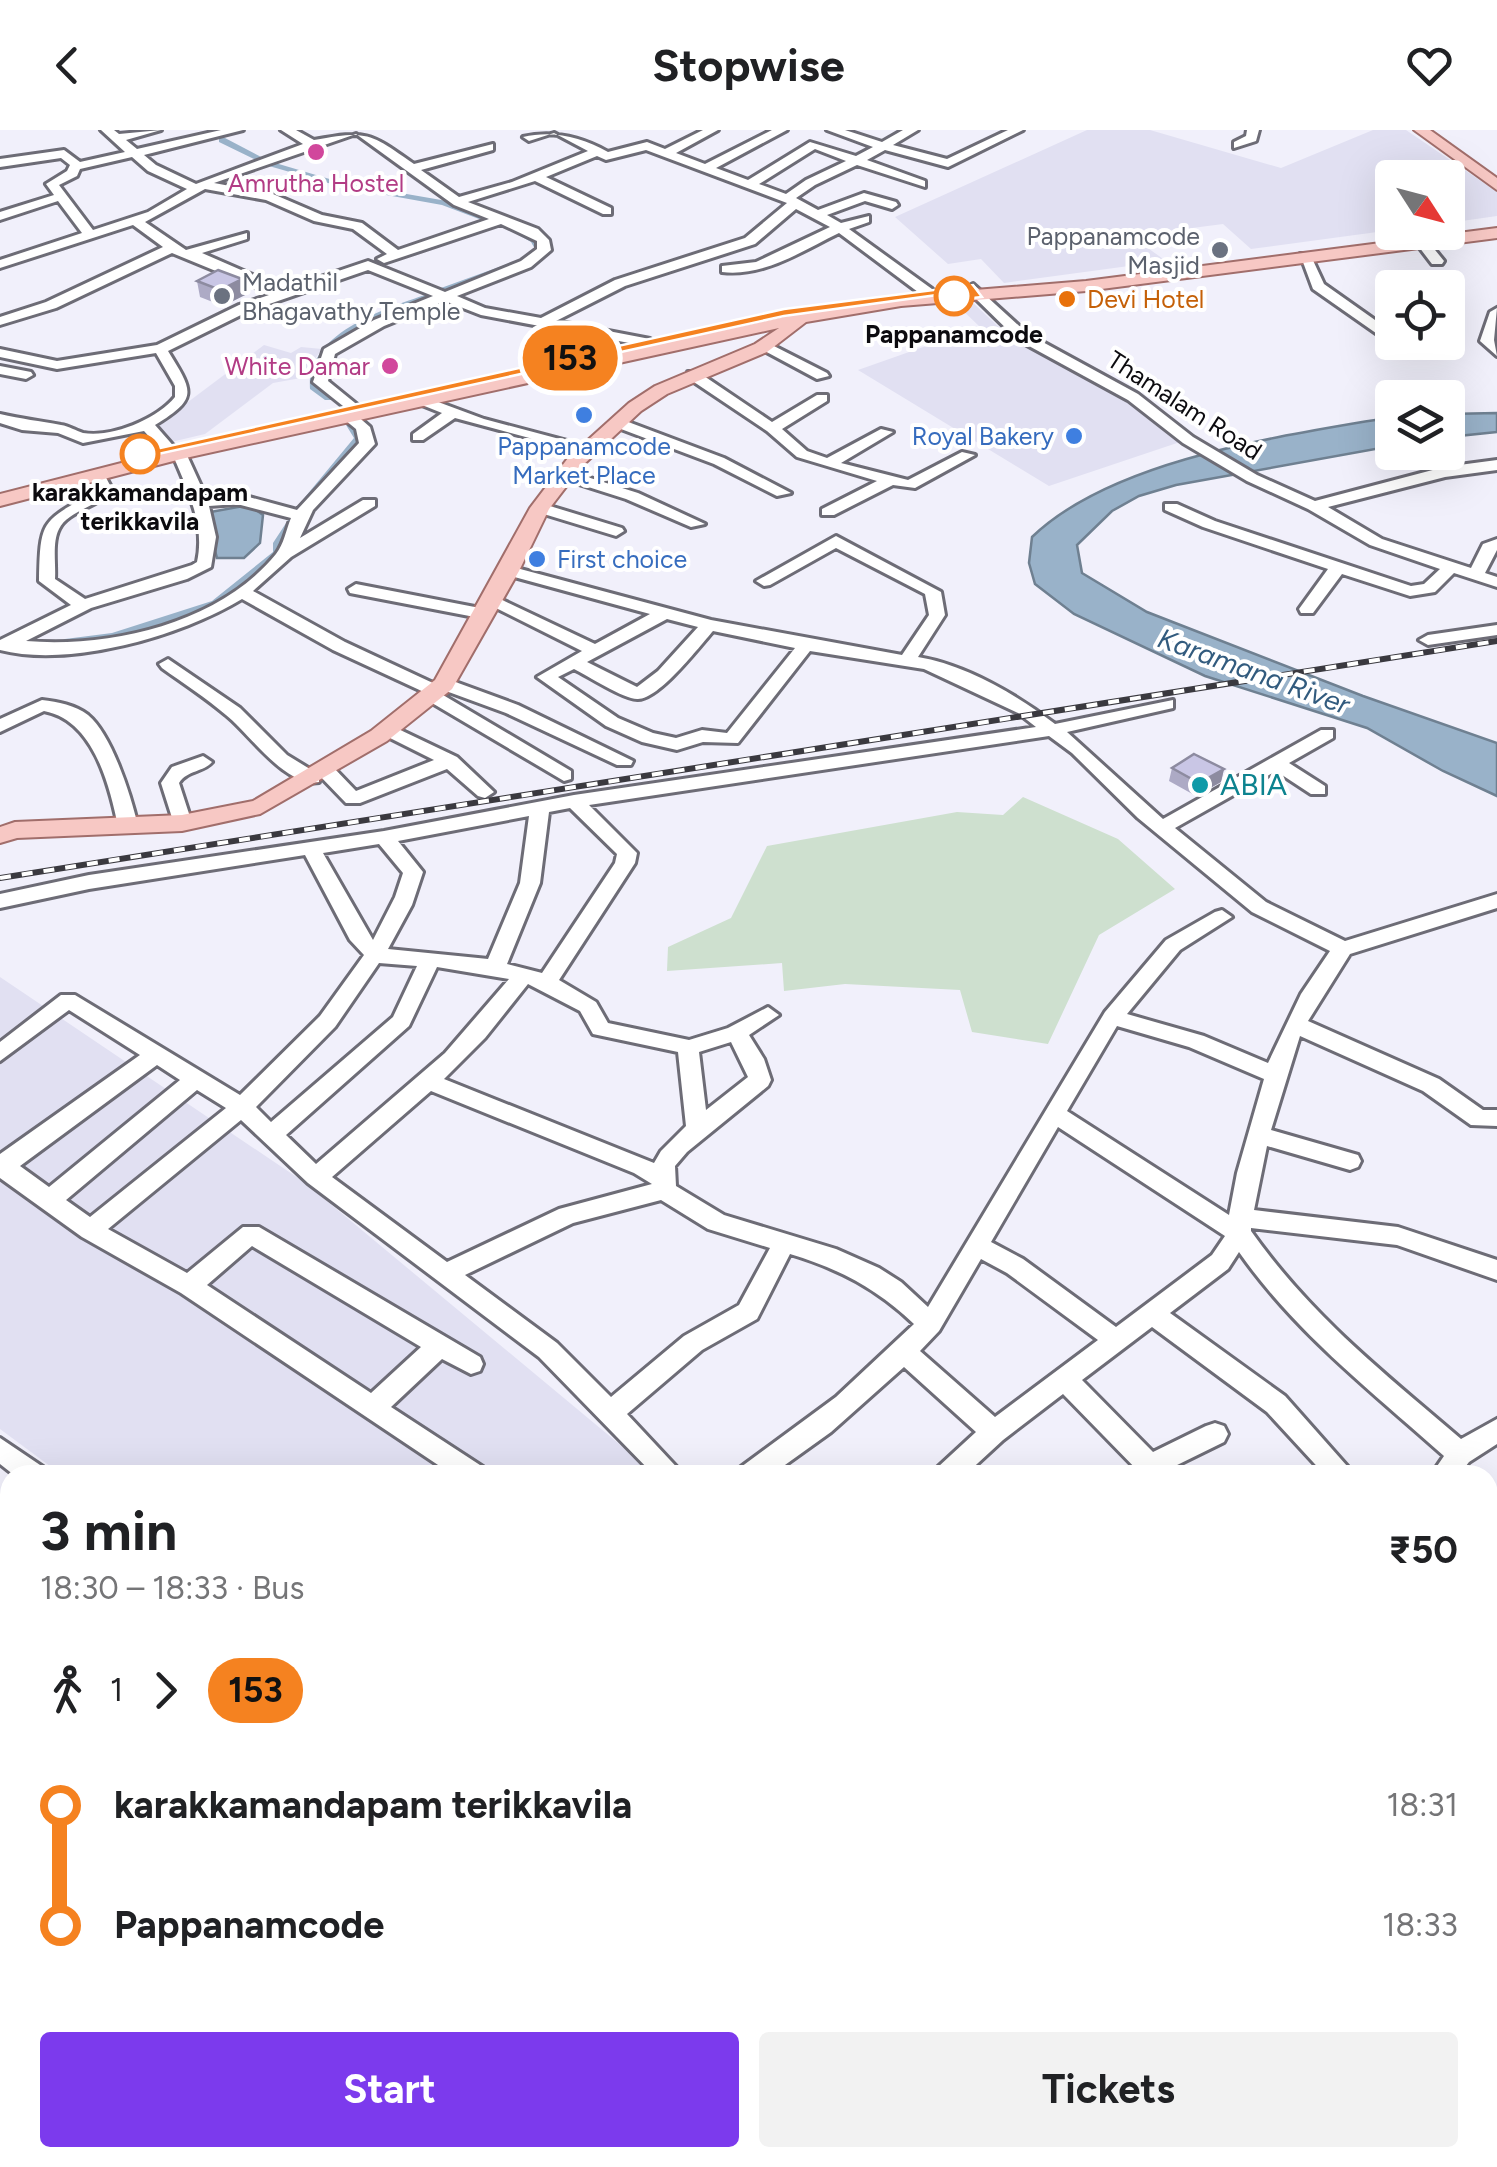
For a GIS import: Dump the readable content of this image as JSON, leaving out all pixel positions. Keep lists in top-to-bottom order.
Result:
{
  "streets": {
    "street": ["Thamalam Road"]
  },
  "water": ["Karamana River"],
  "places": [
    "Amrutha Hostel",
    "Pappanamcode Masjid",
    "Madathil Bhagavathy Temple",
    "Pappanamcode",
    "Devi Hotel",
    "White Damar",
    "Pappanamcode Market Place",
    "Royal Bakery",
    "karakkamandapam terikkavila",
    "First choice",
    "ABIA"
  ],
  "lines": ["bus line 153"],
  "north": "bottom right",
  "page": {
    "header": "Stopwise",
    "on_map": "153",
    "heading": ["3 min", "18:30 – 18:33 · Bus", "₹50"],
    "legs": ["1", "153"],
    "list": [
      {
        "name": "karakkamandapam terikkavila",
        "value": "18:31"
      },
      {
        "name": "Pappanamcode",
        "value": "18:33"
      }
    ],
    "buttons": ["Start", "Tickets"]
  }
}
